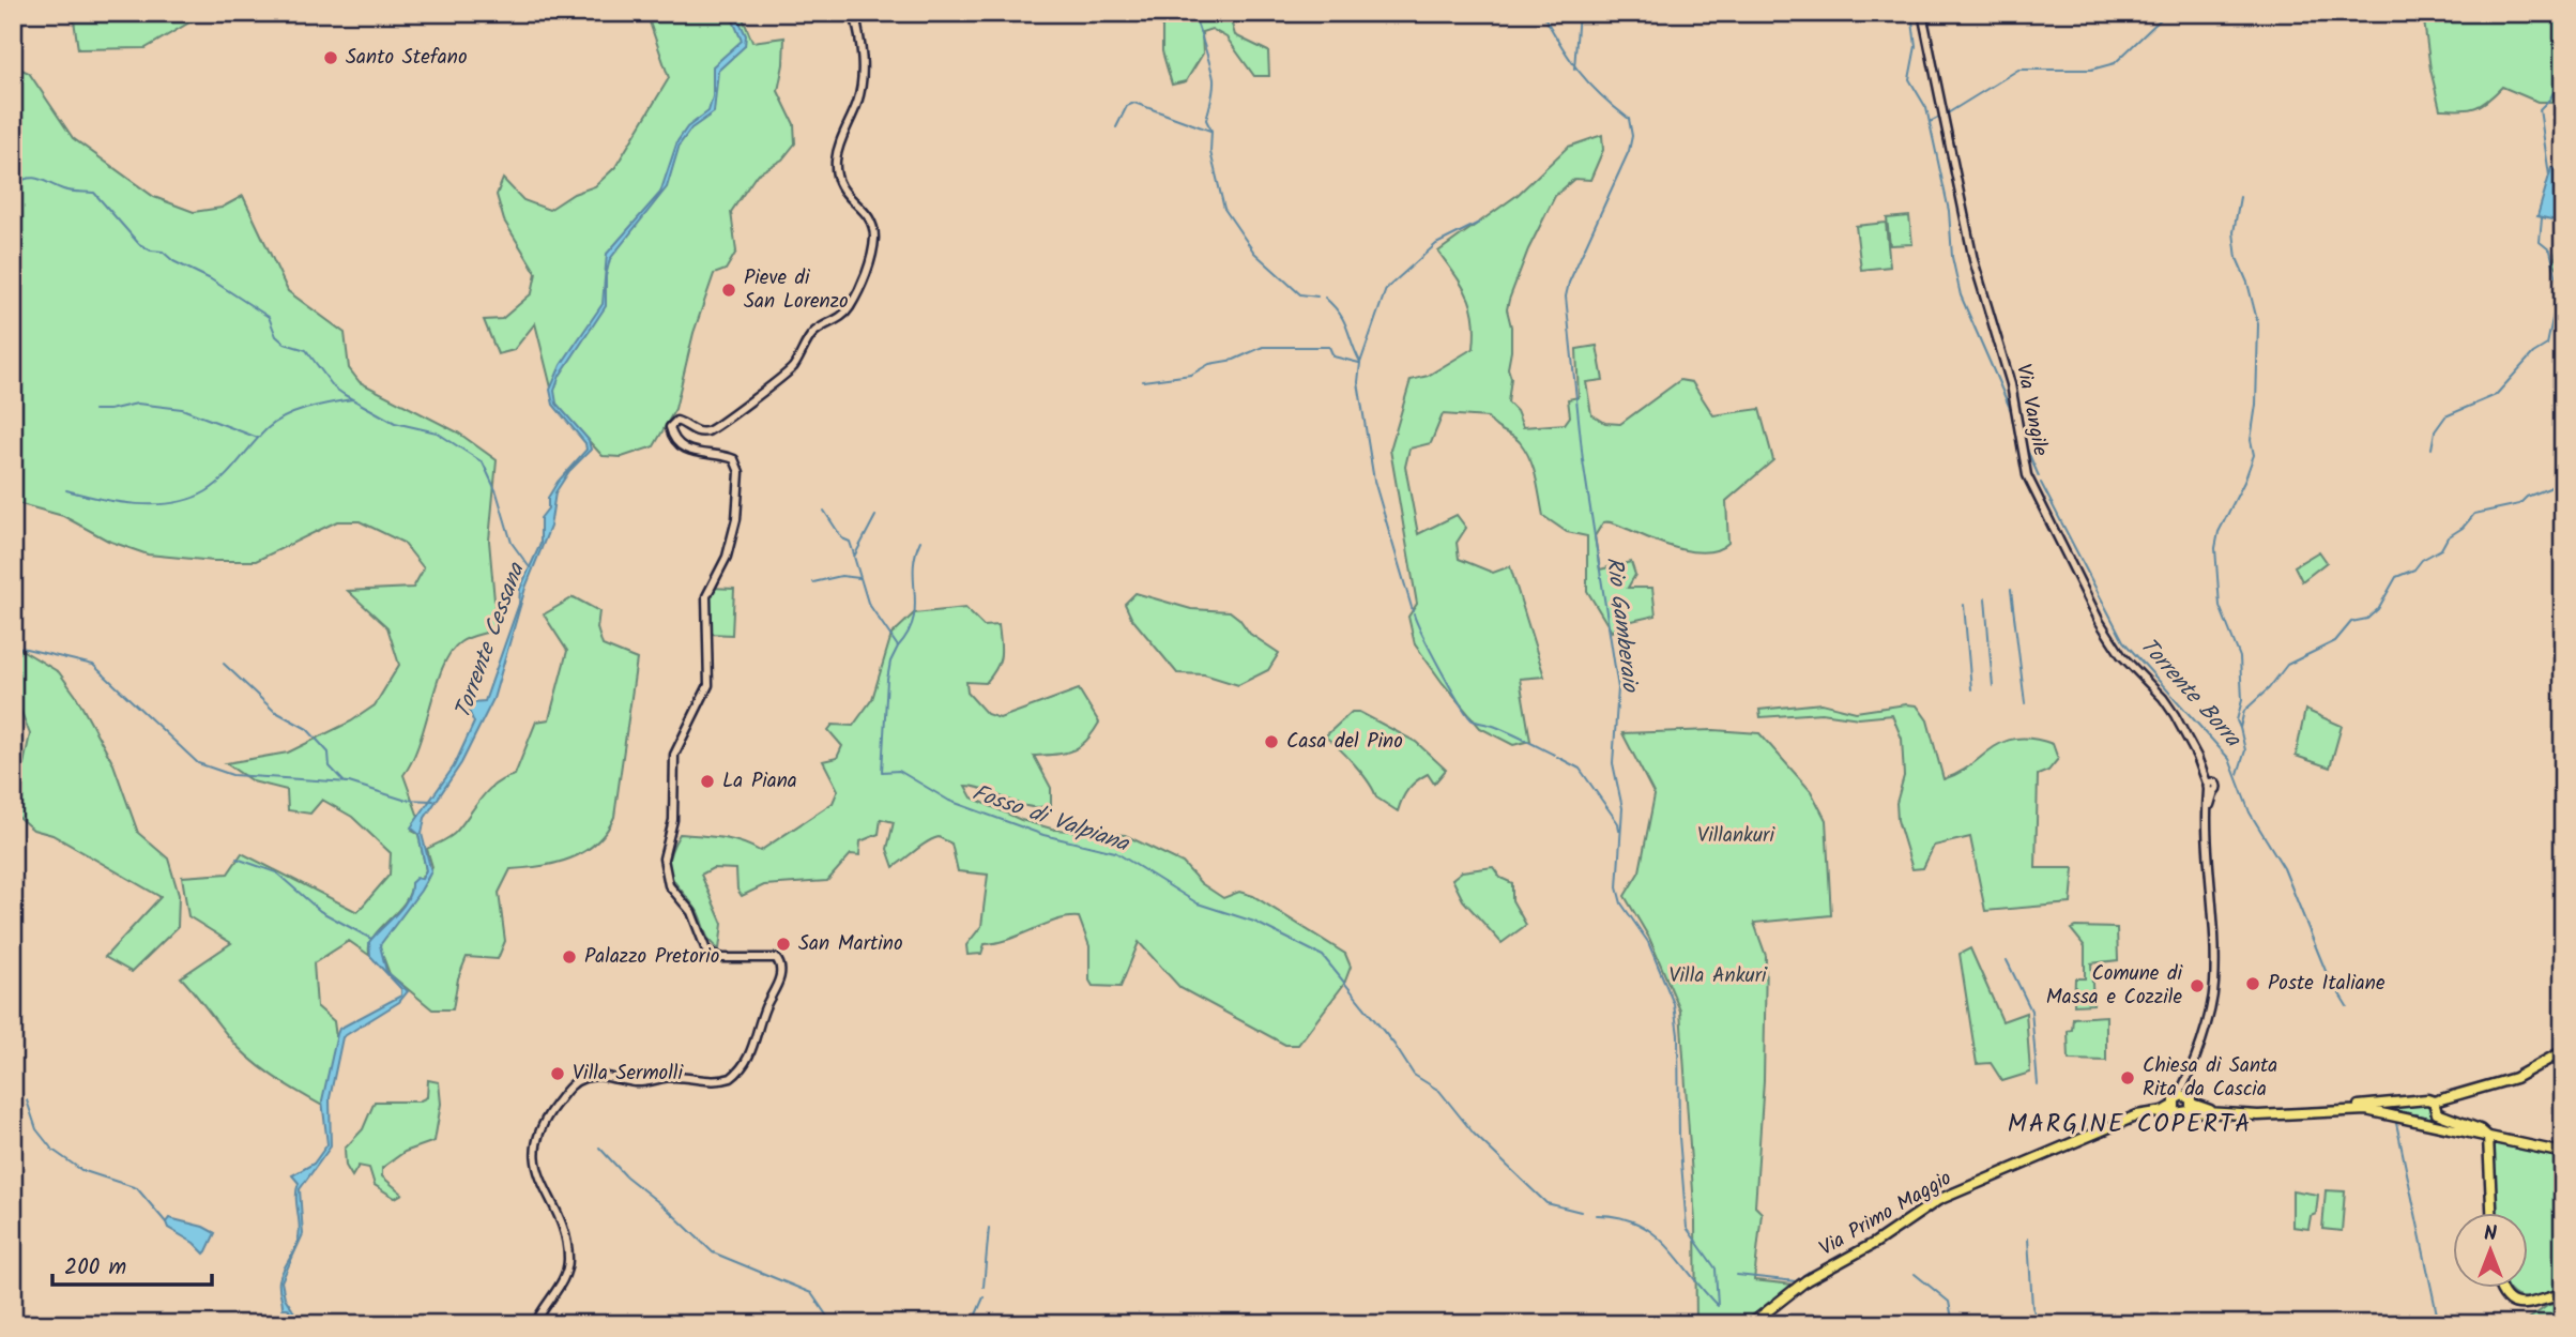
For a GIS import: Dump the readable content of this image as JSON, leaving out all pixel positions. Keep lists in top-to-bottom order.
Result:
{
  "streets": {
    "main road": ["Via Primo Maggio"],
    "street": ["Via Vangile"]
  },
  "districts": ["MARGINE COPERTA"],
  "water": [
    "Rio Gamberaio",
    "Torrente Cessana",
    "Torrente Borra",
    "Fosso di Valpiana"
  ],
  "parks": ["Villankuri", "Villa Ankuri"],
  "places": [
    "Santo Stefano",
    "Pieve di San Lorenzo",
    "Casa del Pino",
    "La Piana",
    "San Martino",
    "Palazzo Pretorio",
    "Poste Italiane",
    "Comune di Massa e Cozzile",
    "Villa Sermolli",
    "Chiesa di Santa Rita da Cascia"
  ],
  "scale_bar": "200 m",
  "north": "top"
}
